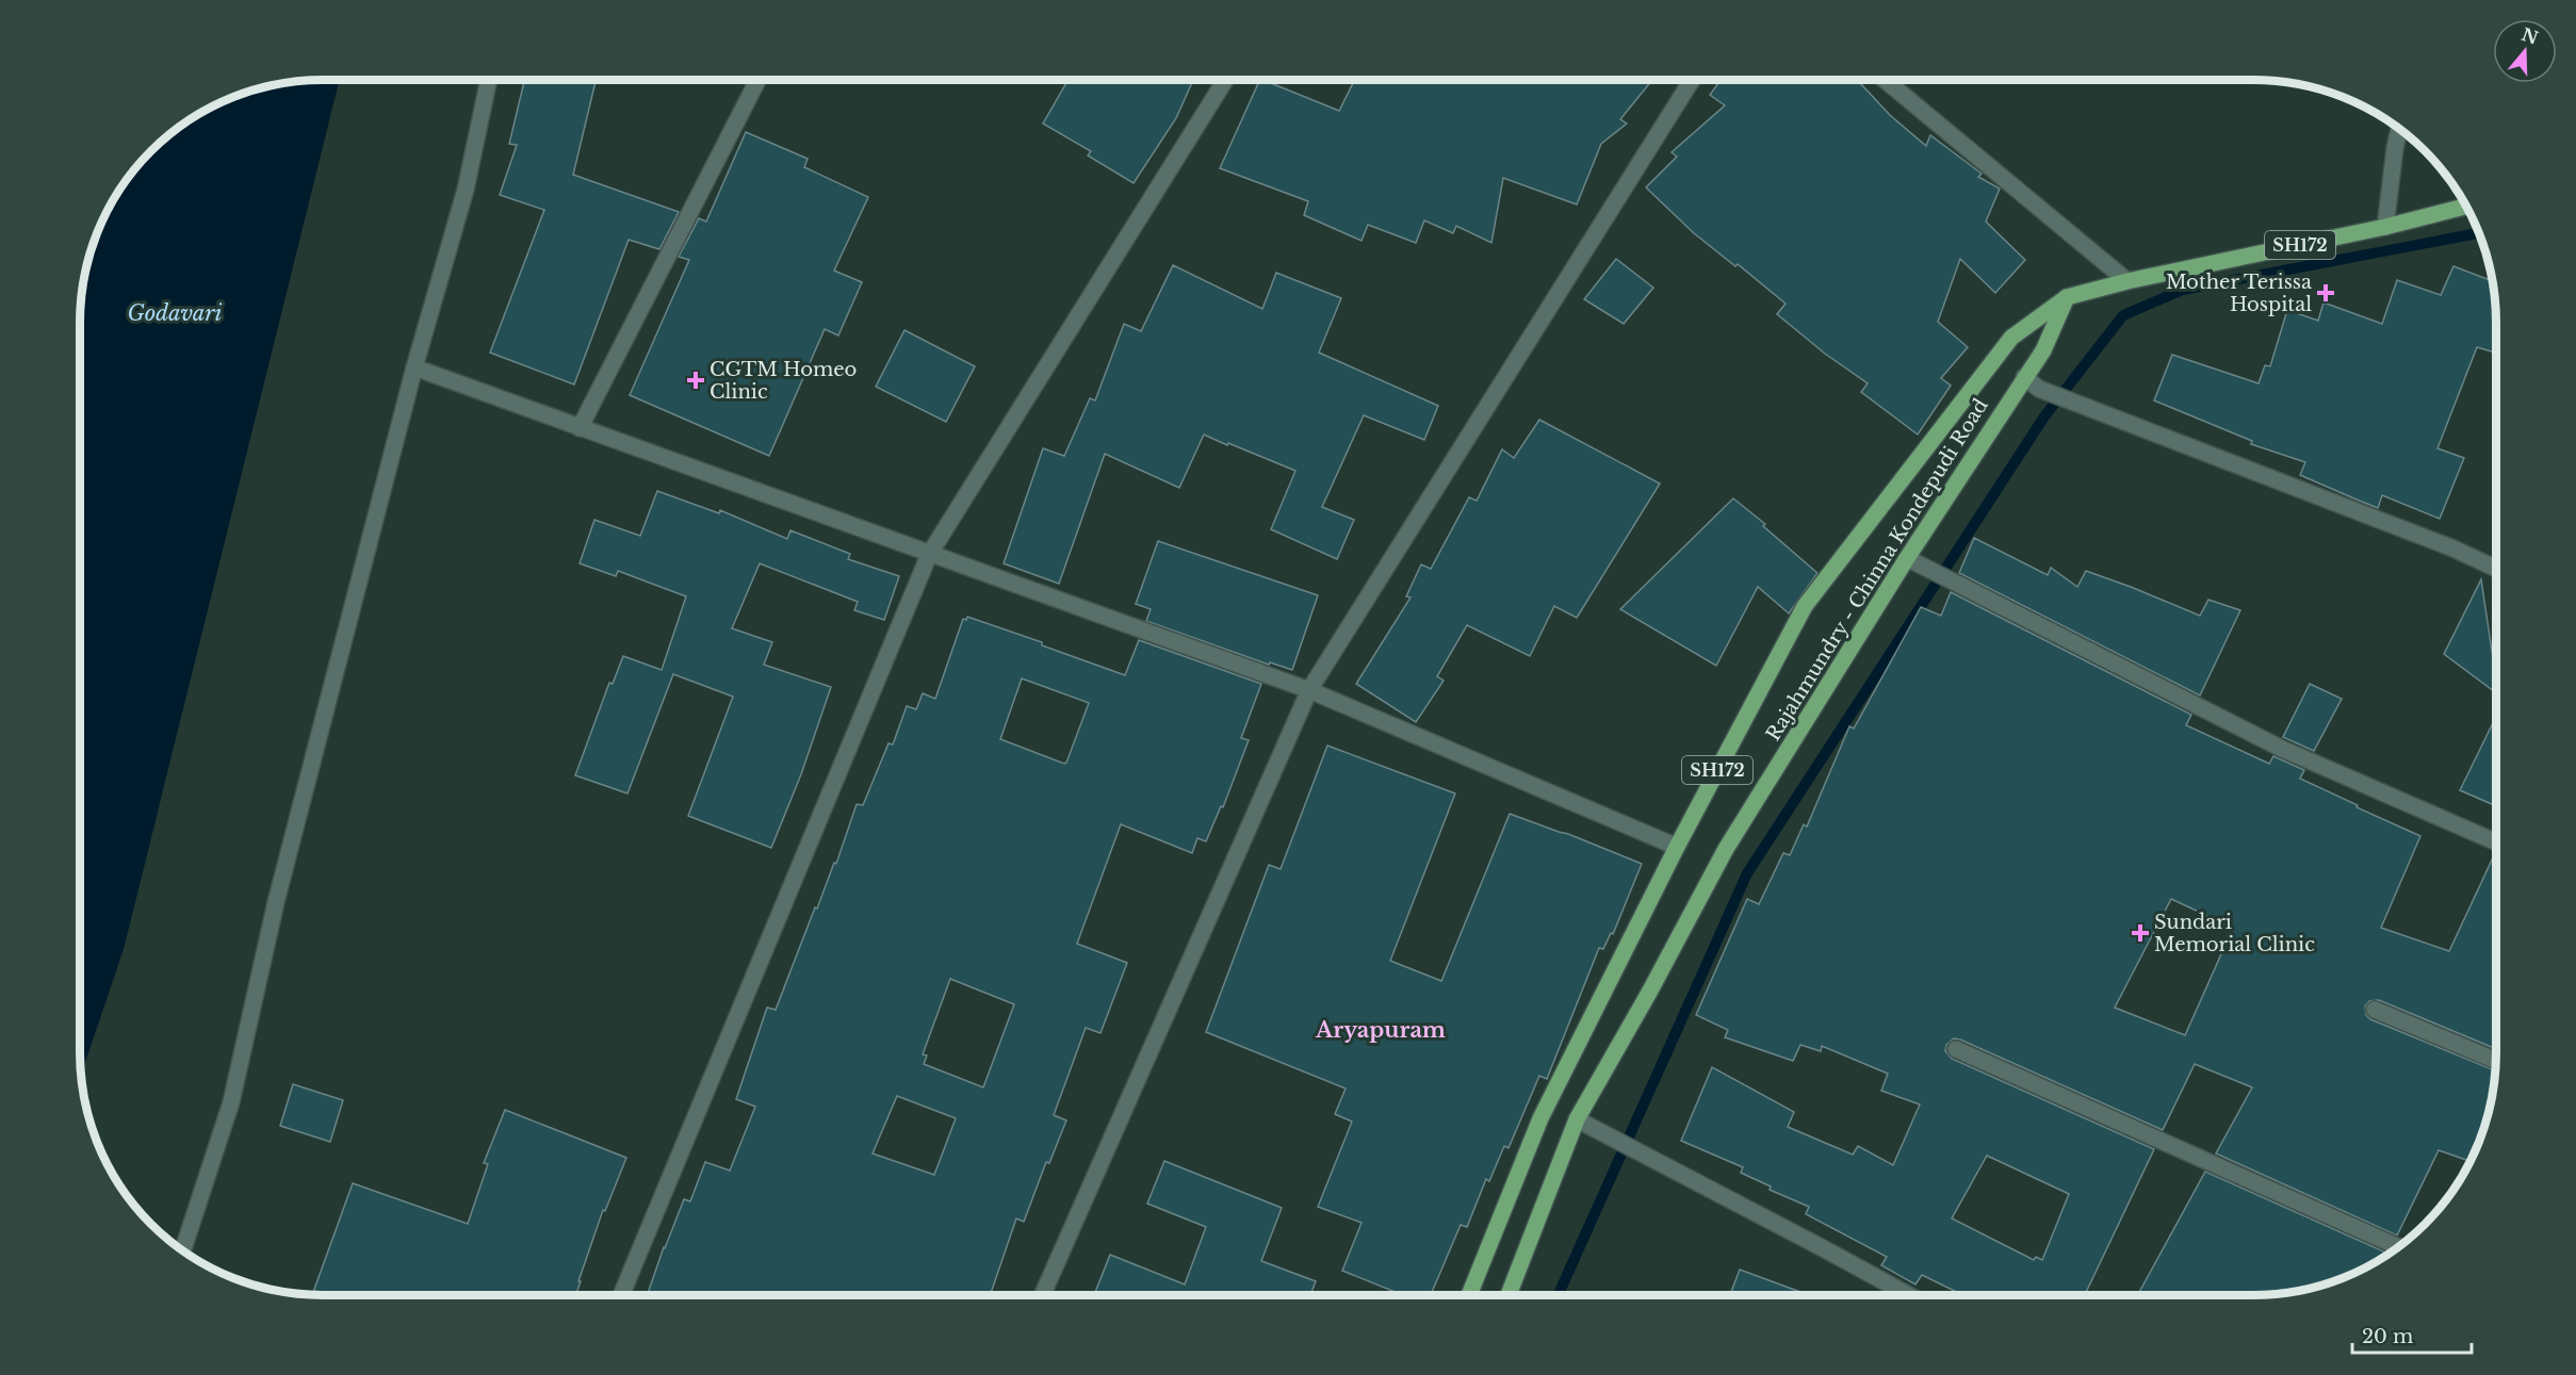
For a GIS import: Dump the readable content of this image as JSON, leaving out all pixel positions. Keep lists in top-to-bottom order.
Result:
{
  "streets": {
    "main road": ["SH172", "Rajahmundry - Chinna Kondepudi Road"]
  },
  "crossings": [
    ["SH172", "Rajahmundry - Chinna Kondepudi Road"]
  ],
  "districts": ["Aryapuram"],
  "water": ["Godavari"],
  "places": {
    "health": ["Mother Terissa Hospital", "CGTM Homeo Clinic", "Sundari Memorial Clinic"]
  },
  "scale_bar": "20 m",
  "north": "top"
}
